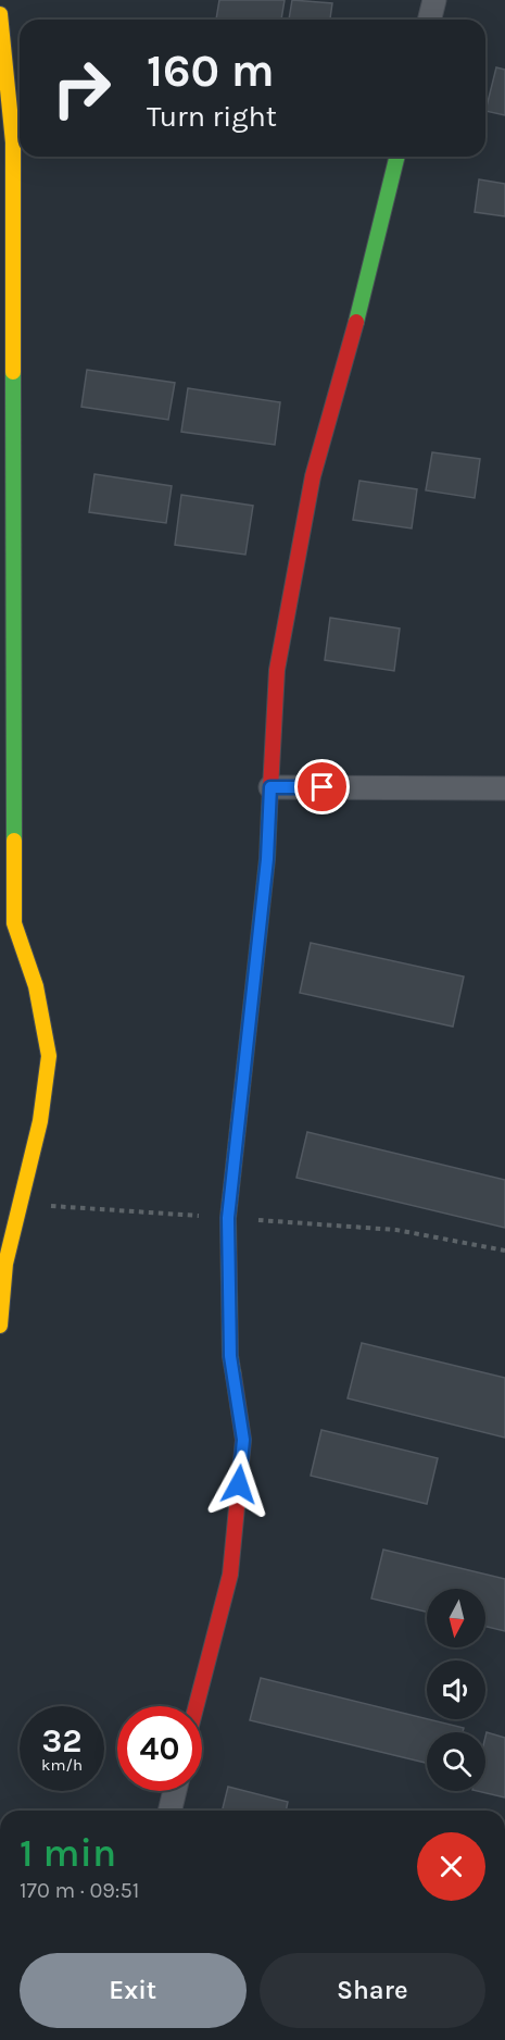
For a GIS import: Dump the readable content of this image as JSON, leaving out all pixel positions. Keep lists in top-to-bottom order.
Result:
{
  "north": "bottom",
  "page": {
    "turn": ["160 m", "Turn right"],
    "speed": "32 km/h",
    "limit": "40",
    "heading": ["1 min", "170 m · 09:51"],
    "buttons": ["Exit", "Share"]
  }
}
